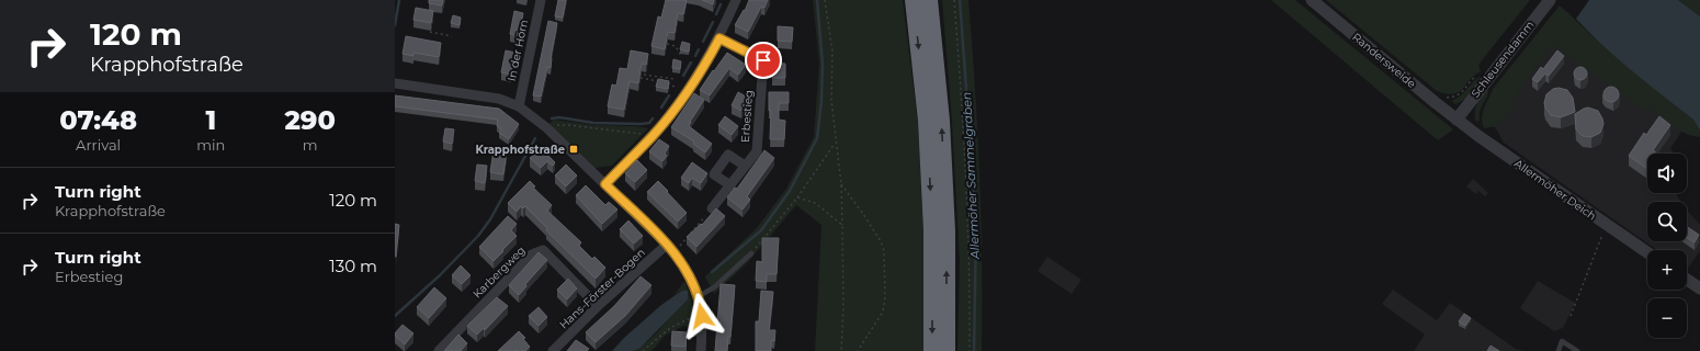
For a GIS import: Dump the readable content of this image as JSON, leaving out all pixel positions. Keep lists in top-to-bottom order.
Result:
{
  "streets": {
    "street": [
      "In der Hörn",
      "Schleusendamm",
      "Randersweide",
      "Erbestieg",
      "Allermöher Deich",
      "Karbergweg",
      "Hans-Förster-Bogen"
    ]
  },
  "crossings": [
    ["Schleusendamm", "Randersweide"],
    ["Schleusendamm", "Allermöher Deich"],
    ["Randersweide", "Allermöher Deich"],
    ["Karbergweg", "Hans-Förster-Bogen"]
  ],
  "water": ["Allermöher Sammelgraben"],
  "places": {
    "transit": ["Krapphofstraße"]
  },
  "page": {
    "turn": ["120 m", "Krapphofstraße"],
    "eta": [
      "07:48",
      "Arrival",
      "1",
      "min",
      "290",
      "m"
    ],
    "map_buttons": ["+", "−"],
    "list": [
      {
        "name": "Turn right",
        "note": "Krapphofstraße",
        "value": "120 m"
      },
      {
        "name": "Turn right",
        "note": "Erbestieg",
        "value": "130 m"
      }
    ]
  }
}
